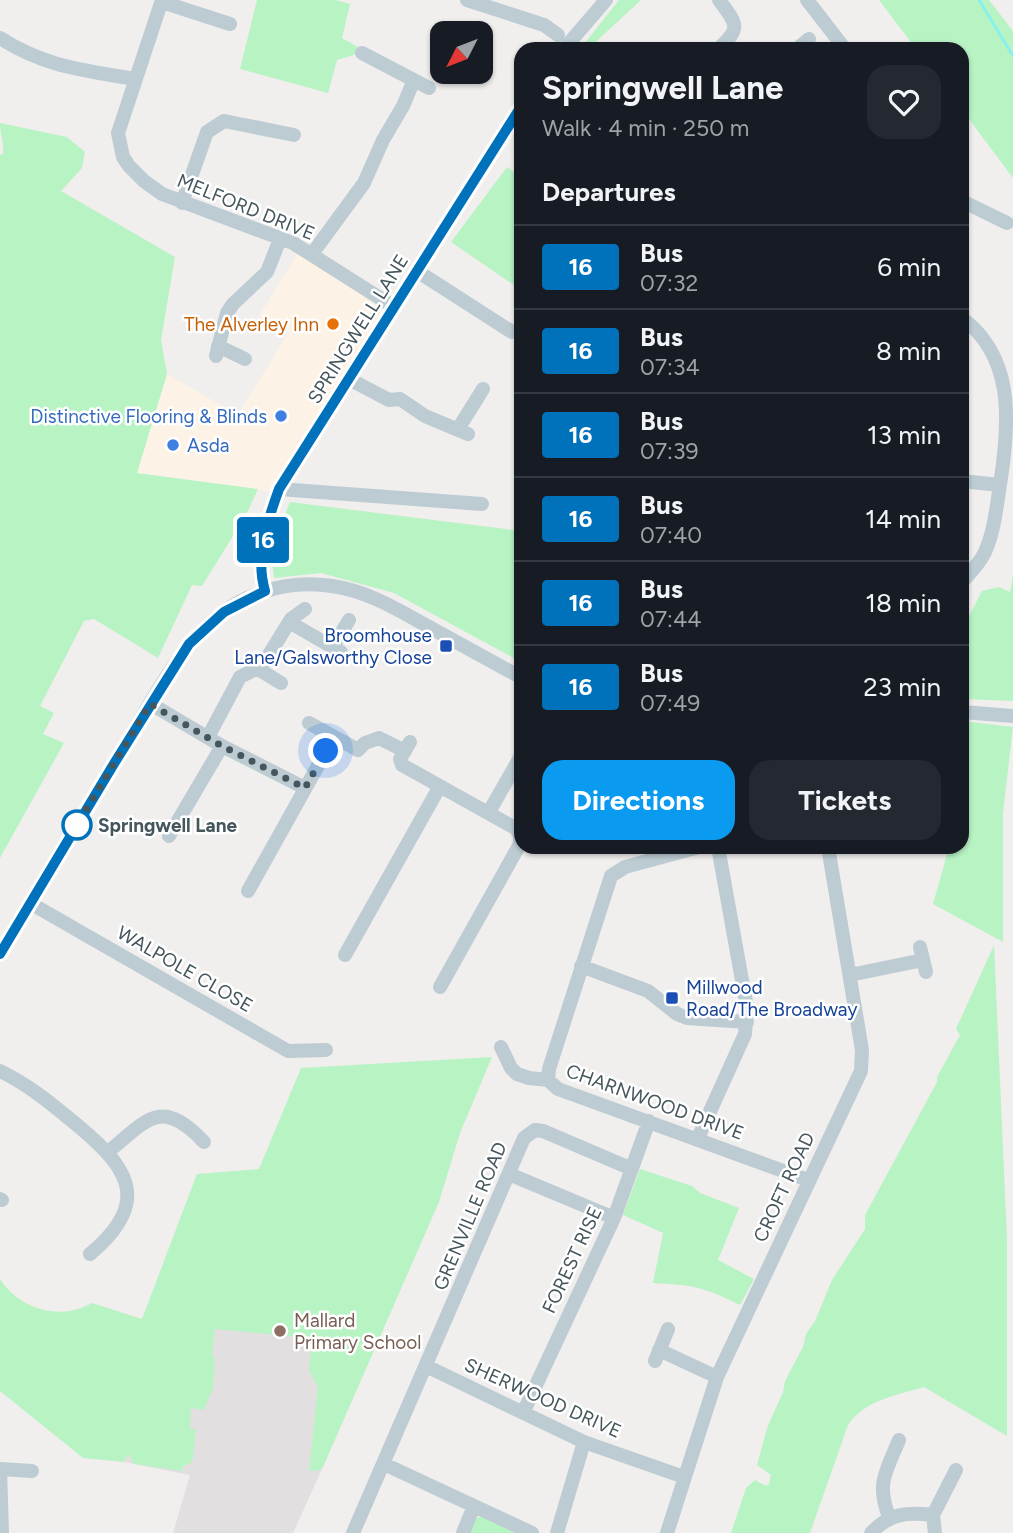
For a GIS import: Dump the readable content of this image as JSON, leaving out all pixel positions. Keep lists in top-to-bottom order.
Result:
{
  "streets": {
    "street": [
      "MELFORD DRIVE",
      "SPRINGWELL LANE",
      "WALPOLE CLOSE",
      "CHARNWOOD DRIVE",
      "CROFT ROAD",
      "GRENVILLE ROAD",
      "FOREST RISE",
      "SHERWOOD DRIVE"
    ]
  },
  "crossings": [
    ["MELFORD DRIVE", "SPRINGWELL LANE"],
    ["CHARNWOOD DRIVE", "CROFT ROAD"],
    ["CHARNWOOD DRIVE", "FOREST RISE"],
    ["CROFT ROAD", "SHERWOOD DRIVE"],
    ["GRENVILLE ROAD", "FOREST RISE"],
    ["GRENVILLE ROAD", "SHERWOOD DRIVE"],
    ["FOREST RISE", "SHERWOOD DRIVE"]
  ],
  "places": {
    "other": [
      "The Alverley Inn",
      "Distinctive Flooring & Blinds",
      "Asda",
      "Springwell Lane",
      "Mallard Primary School"
    ],
    "transit": ["Broomhouse Lane/Galsworthy Close", "Millwood Road/The Broadway"]
  },
  "lines": ["bus line 16"],
  "north": "bottom left",
  "page": {
    "on_map": "16",
    "heading": [
      ["Springwell Lane", "Walk · 4 min · 250 m"],
      "Departures"
    ],
    "list": [
      {
        "mark": "16",
        "name": "Bus",
        "note": "07:32",
        "value": "6 min"
      },
      {
        "mark": "16",
        "name": "Bus",
        "note": "07:34",
        "value": "8 min"
      },
      {
        "mark": "16",
        "name": "Bus",
        "note": "07:39",
        "value": "13 min"
      },
      {
        "mark": "16",
        "name": "Bus",
        "note": "07:40",
        "value": "14 min"
      },
      {
        "mark": "16",
        "name": "Bus",
        "note": "07:44",
        "value": "18 min"
      },
      {
        "mark": "16",
        "name": "Bus",
        "note": "07:49",
        "value": "23 min"
      }
    ],
    "buttons": ["Directions", "Tickets"]
  }
}
